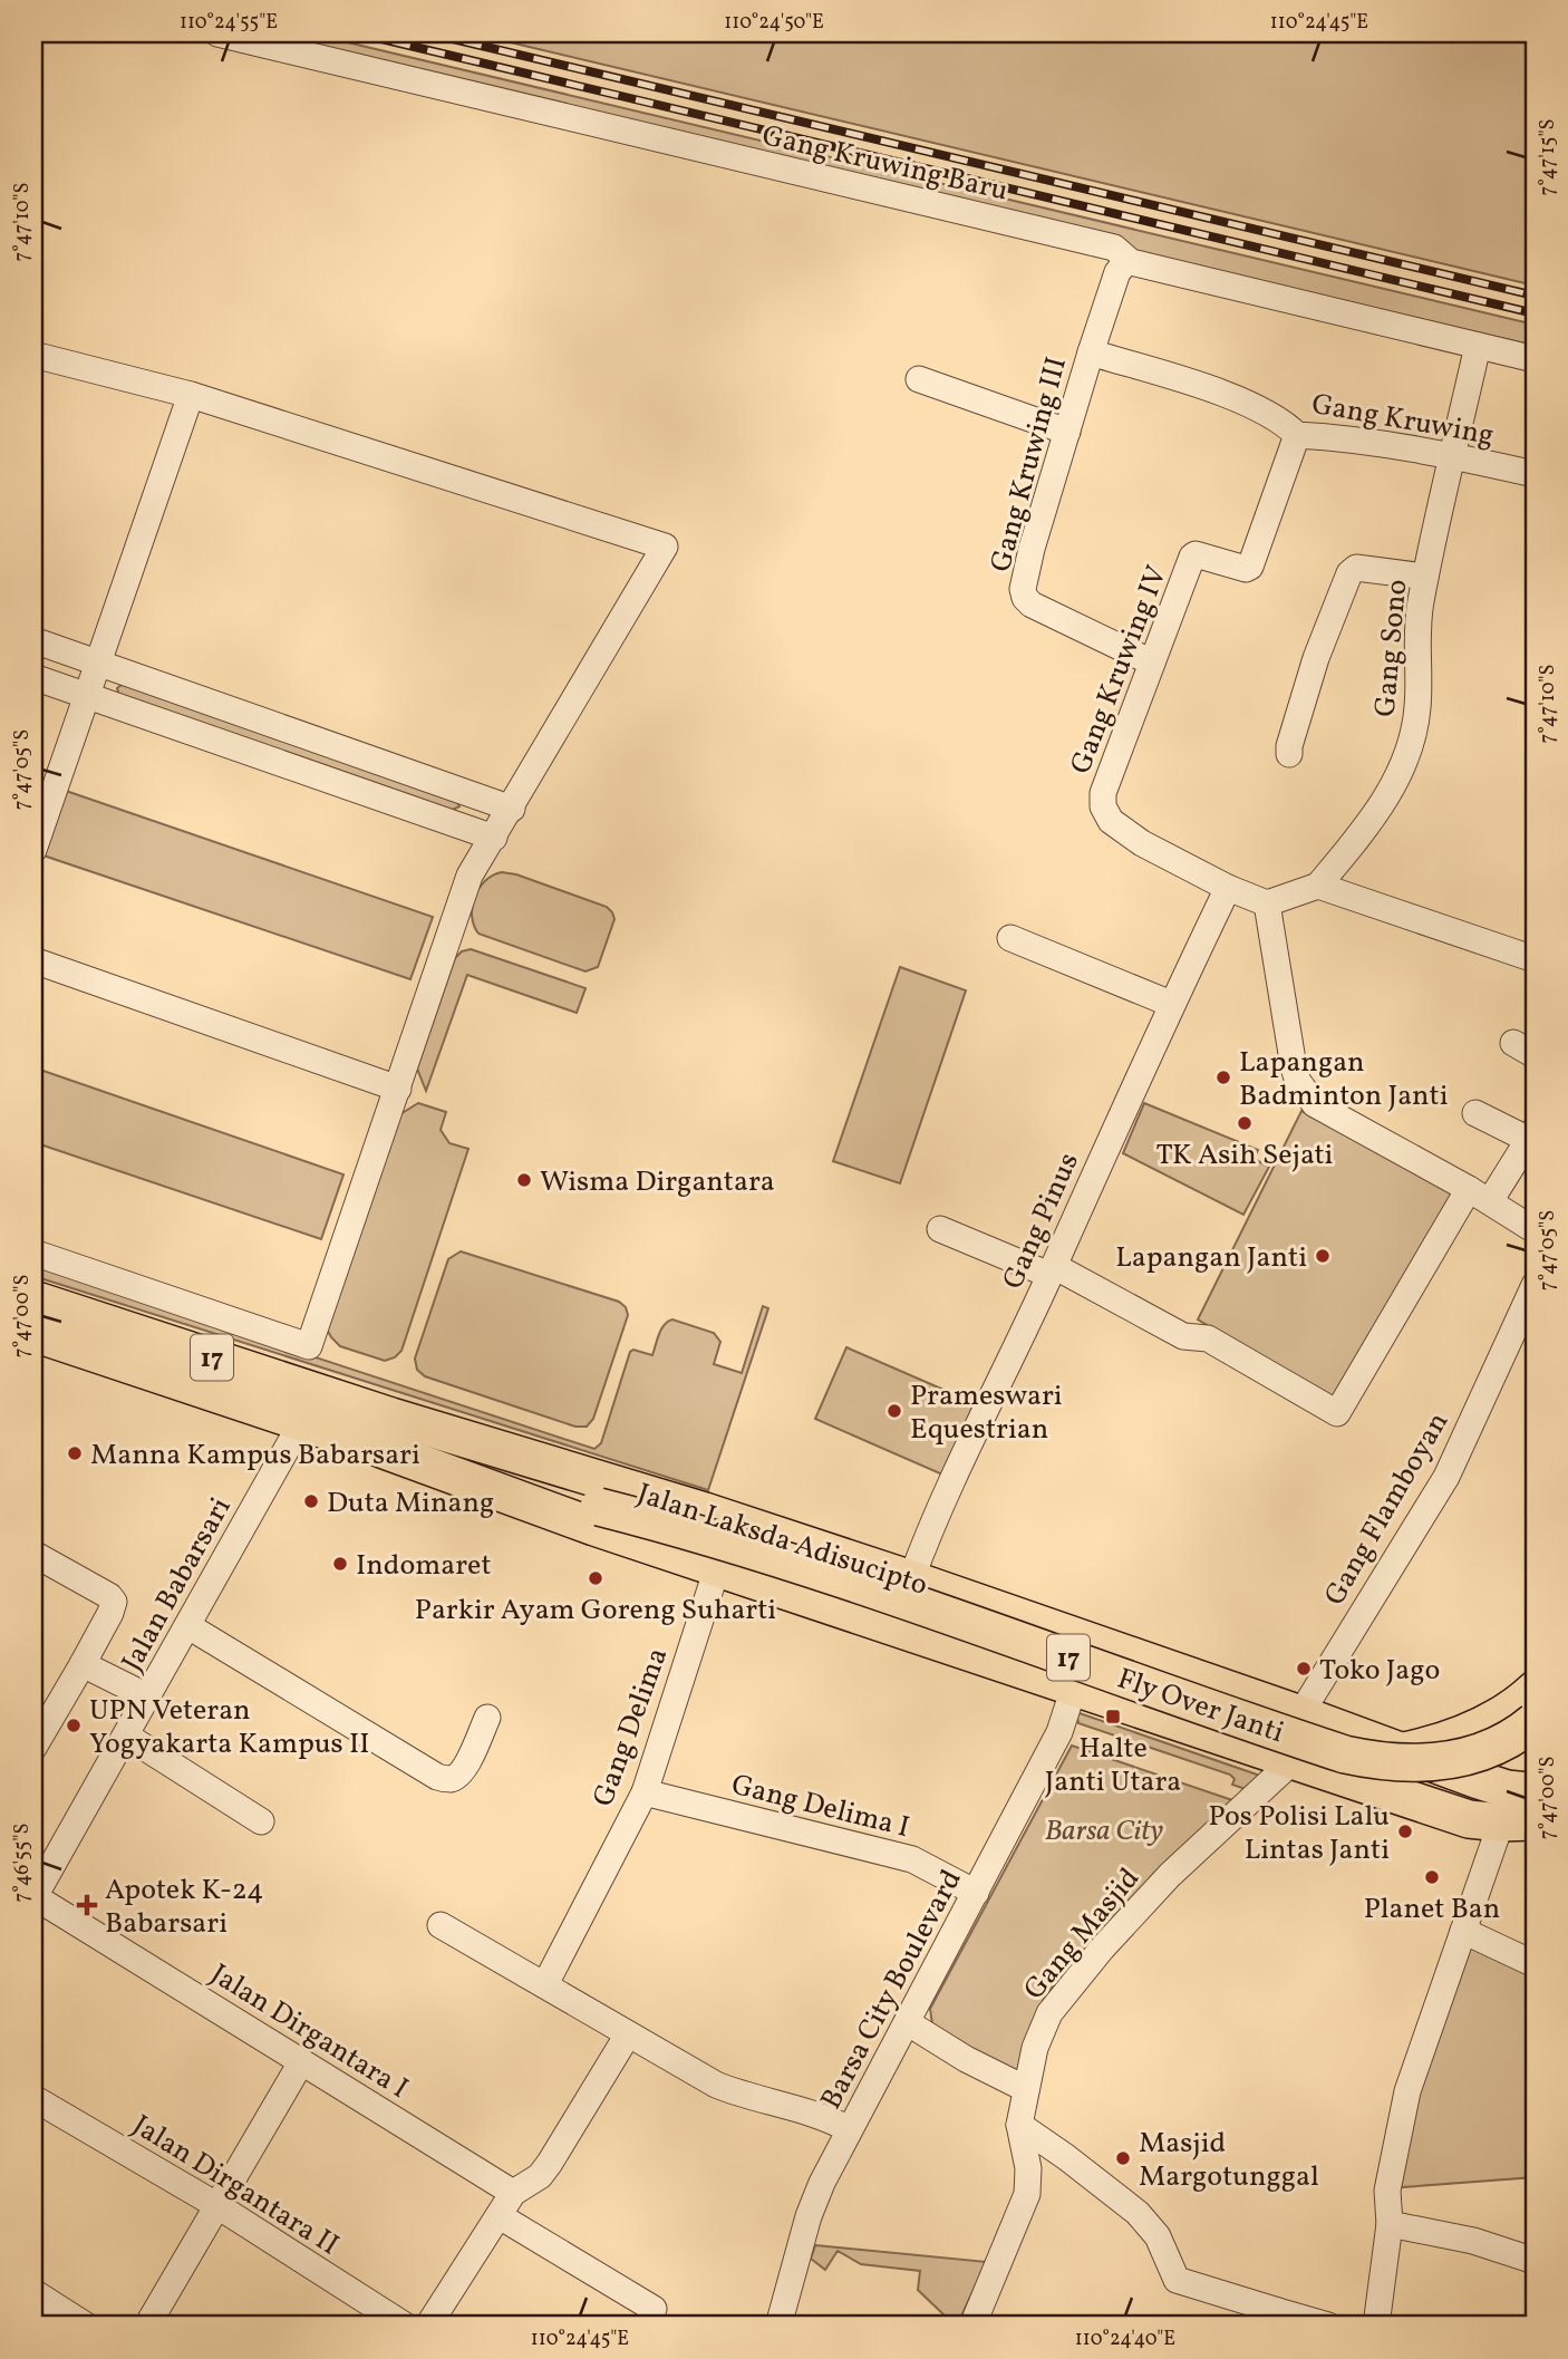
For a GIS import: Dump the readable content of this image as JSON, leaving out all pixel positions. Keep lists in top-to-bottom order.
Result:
{
  "streets": {
    "highway": ["17", "Jalan Laksda Adisucipto", "Fly Over Janti"],
    "street": [
      "Gang Kruwing Baru",
      "Gang Kruwing",
      "Gang Kruwing III",
      "Gang Sono",
      "Gang Kruwing IV",
      "Gang Pinus",
      "Gang Flamboyan",
      "Jalan Babarsari",
      "Gang Delima",
      "Gang Delima I",
      "Gang Masjid",
      "Barsa City Boulevard",
      "Jalan Dirgantara I",
      "Jalan Dirgantara II"
    ]
  },
  "crossings": [
    ["Gang Kruwing Baru", "Gang Kruwing III"],
    ["Gang Kruwing Baru", "Gang Sono"],
    ["Gang Kruwing", "Gang Kruwing III"],
    ["Gang Kruwing", "Gang Sono"],
    ["Gang Kruwing", "Gang Kruwing IV"],
    ["Gang Kruwing III", "Gang Kruwing IV"],
    ["Gang Kruwing IV", "Gang Pinus"],
    ["Gang Pinus", "Jalan Laksda Adisucipto"],
    ["Gang Flamboyan", "Jalan Laksda Adisucipto"],
    ["Jalan Laksda Adisucipto", "Jalan Babarsari"],
    ["Jalan Laksda Adisucipto", "Fly Over Janti"],
    ["Jalan Laksda Adisucipto", "Gang Delima"],
    ["Jalan Laksda Adisucipto", "Gang Masjid"],
    ["Jalan Laksda Adisucipto", "Barsa City Boulevard"],
    ["Jalan Babarsari", "Jalan Dirgantara I"],
    ["Gang Delima", "Gang Delima I"],
    ["Gang Delima I", "Barsa City Boulevard"]
  ],
  "parks": ["Barsa City"],
  "places": {
    "other": [
      "Lapangan Badminton Janti",
      "TK Asih Sejati",
      "Wisma Dirgantara",
      "Lapangan Janti",
      "Prameswari Equestrian",
      "Manna Kampus Babarsari",
      "Duta Minang",
      "Indomaret",
      "Parkir Ayam Goreng Suharti",
      "Toko Jago",
      "UPN Veteran Yogyakarta Kampus II",
      "Pos Polisi Lalu Lintas Janti",
      "Planet Ban",
      "Masjid Margotunggal"
    ],
    "transit": ["Halte Janti Utara"],
    "health": ["Apotek K-24 Babarsari"]
  },
  "coordinates": [
    "110°24'55\"E",
    "110°24'50\"E",
    "110°24'45\"E",
    "7°47'15\"S",
    "7°47'10\"S",
    "7°47'05\"S",
    "7°47'00\"S",
    "7°46'55\"S",
    "110°24'40\"E"
  ]
}
